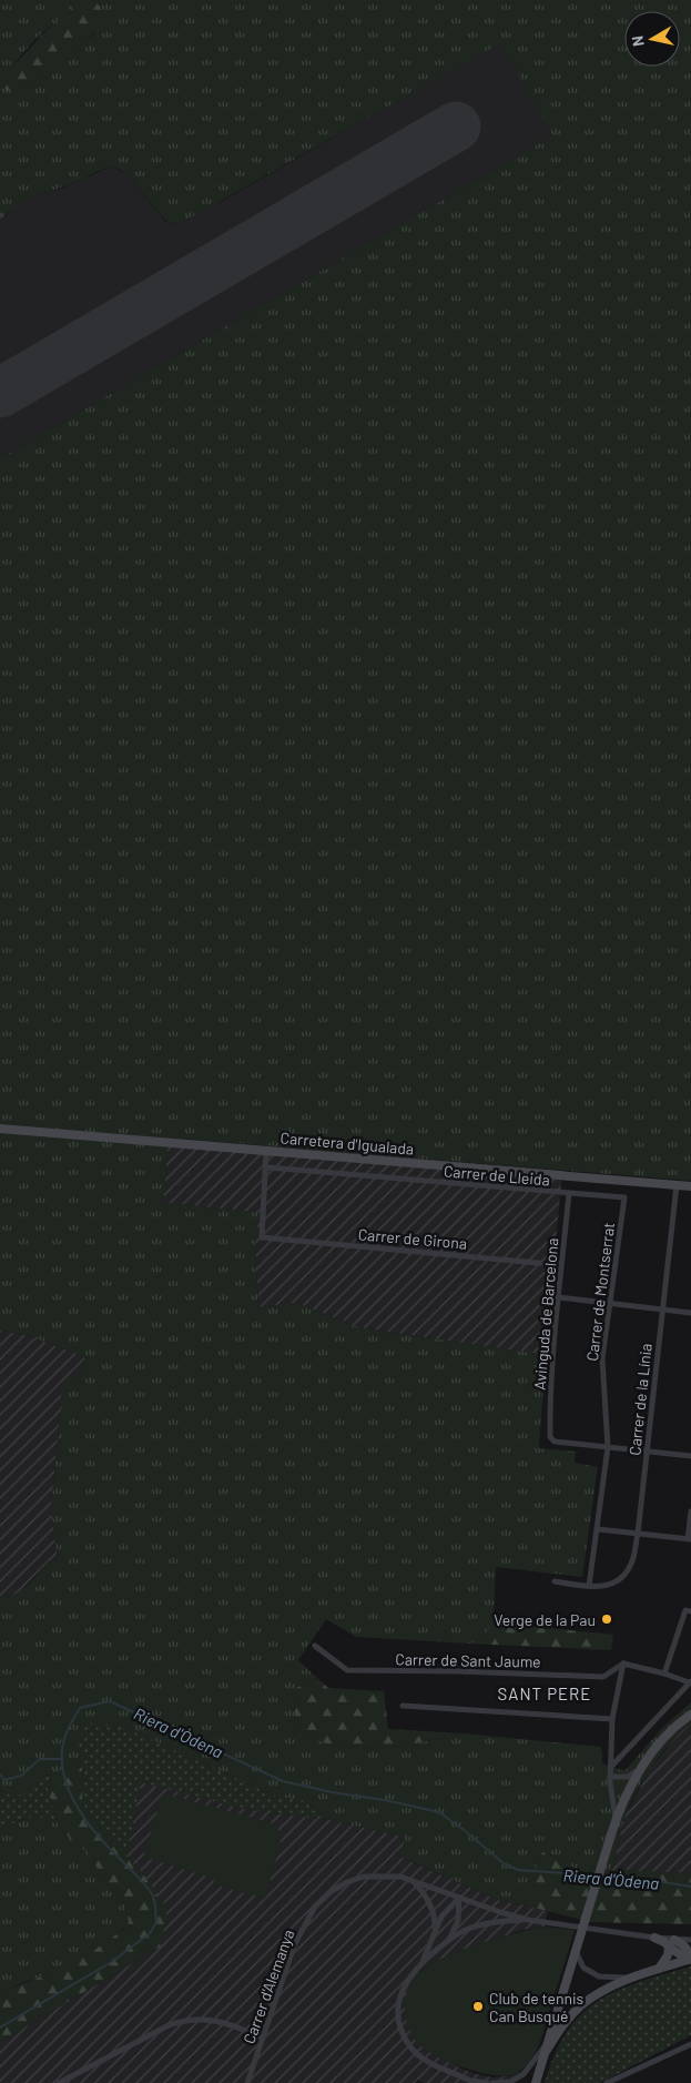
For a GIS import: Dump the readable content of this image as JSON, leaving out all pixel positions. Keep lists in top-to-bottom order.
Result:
{
  "streets": {
    "street": [
      "Carretera d'Igualada",
      "Carrer de Lleida",
      "Carrer de Girona",
      "Carrer de Montserrat",
      "Avinguda de Barcelona",
      "Carrer de la Línia",
      "Carrer de Sant Jaume",
      "Carrer d'Alemanya"
    ]
  },
  "crossings": [
    ["Carretera d'Igualada", "Carrer de la Línia"],
    ["Carrer de Lleida", "Carrer de Girona"],
    ["Carrer de Lleida", "Carrer de Montserrat"],
    ["Carrer de Lleida", "Avinguda de Barcelona"],
    ["Carrer de Girona", "Avinguda de Barcelona"],
    ["Carrer de Montserrat", "Avinguda de Barcelona"],
    ["Carrer de Montserrat", "Carrer de la Línia"]
  ],
  "districts": ["SANT PERE"],
  "water": ["Riera d'Òdena"],
  "places": ["Verge de la Pau", "Club de tennis Can Busqué"],
  "north": "left"
}
